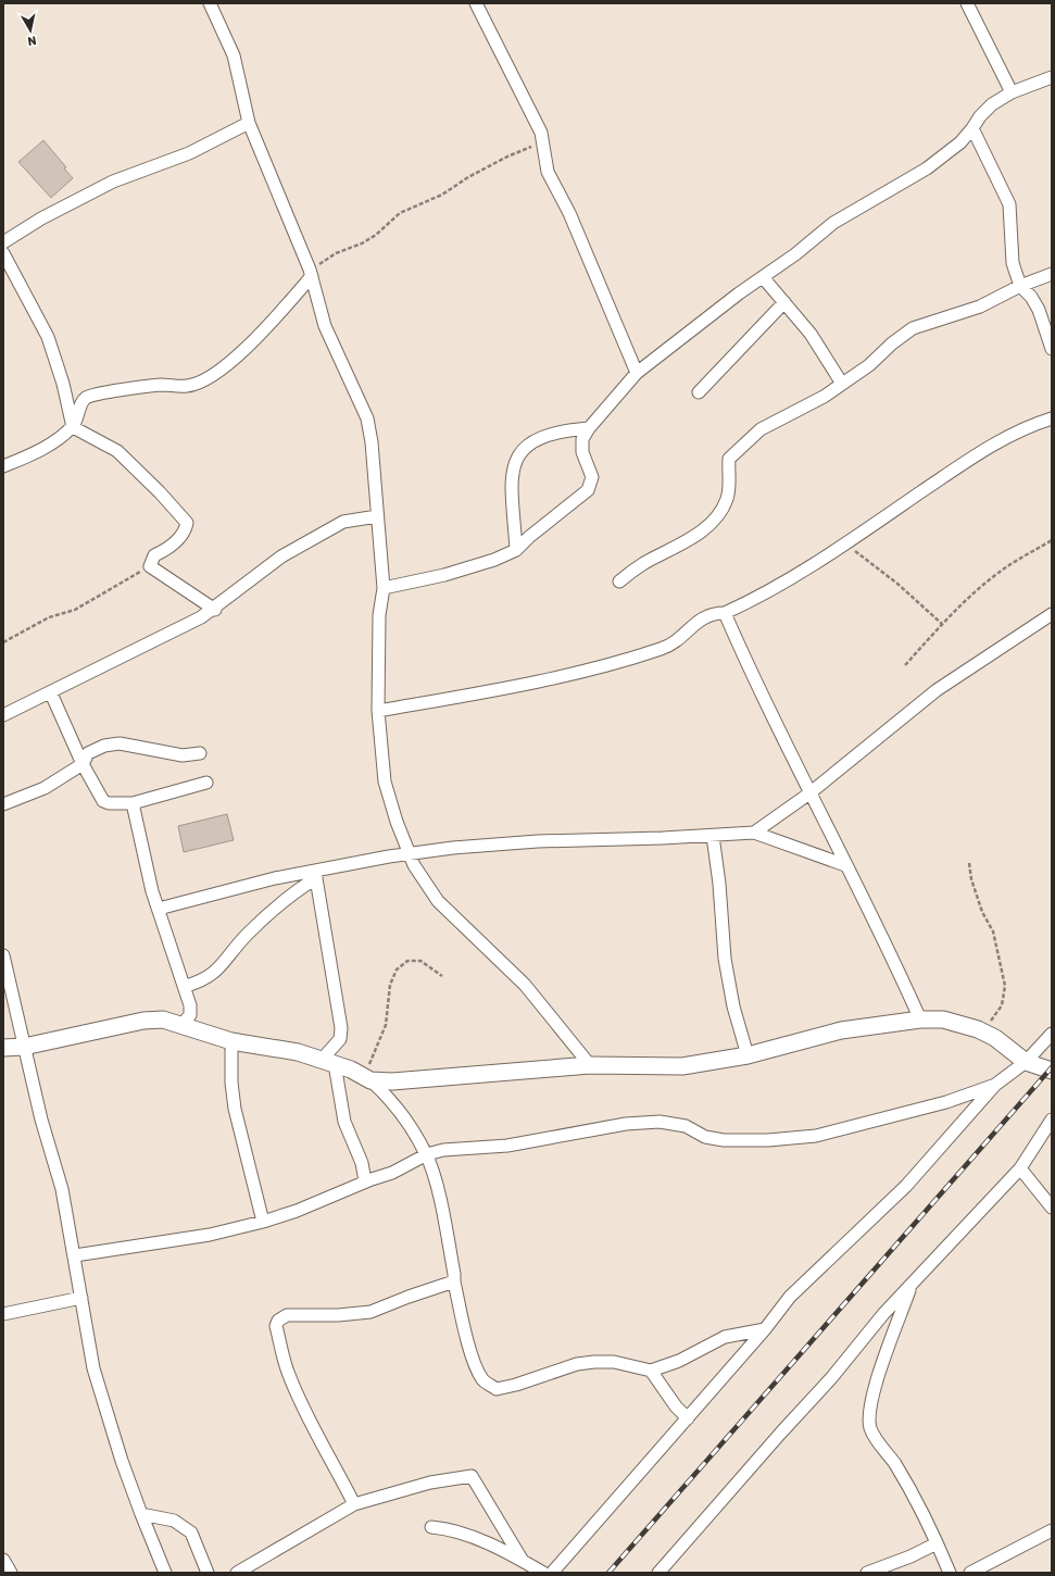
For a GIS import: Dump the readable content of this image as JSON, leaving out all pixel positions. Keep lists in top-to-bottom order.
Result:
{
  "north": "bottom"
}
